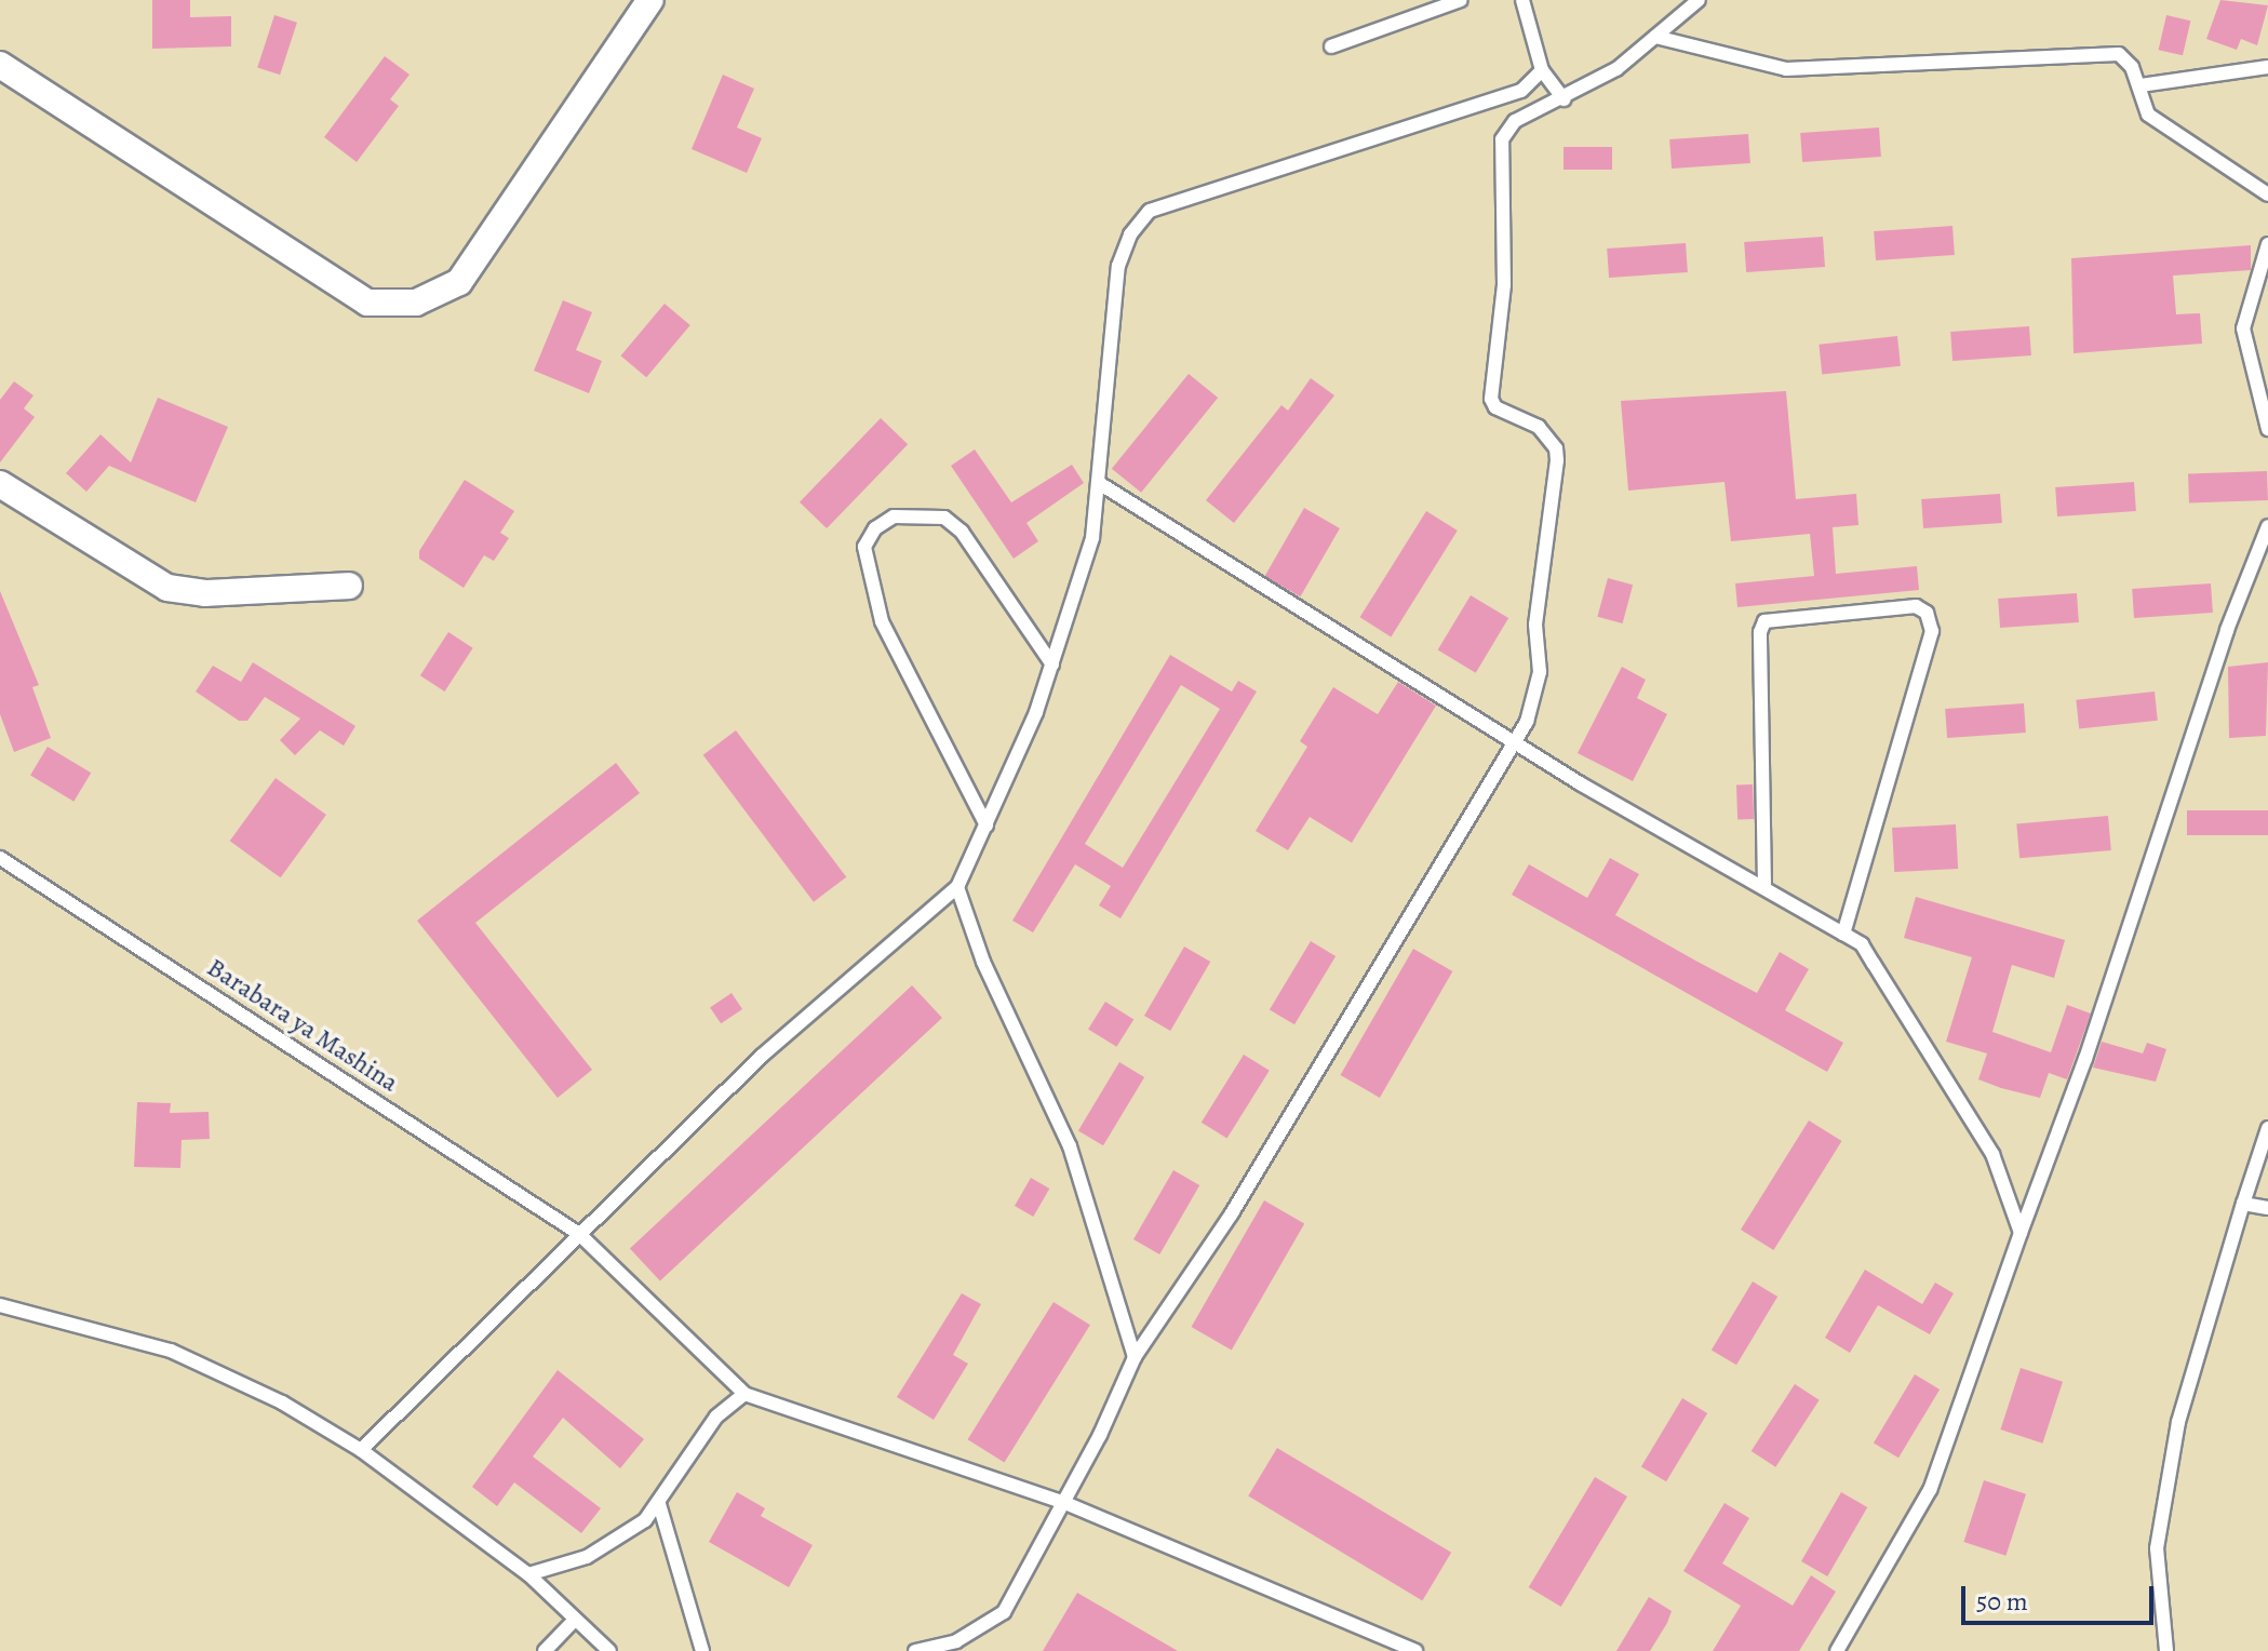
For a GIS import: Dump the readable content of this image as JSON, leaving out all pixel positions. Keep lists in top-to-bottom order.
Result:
{
  "streets": {
    "lane": ["Barabara ya Mashina"]
  },
  "scale_bar": "50 m"
}
